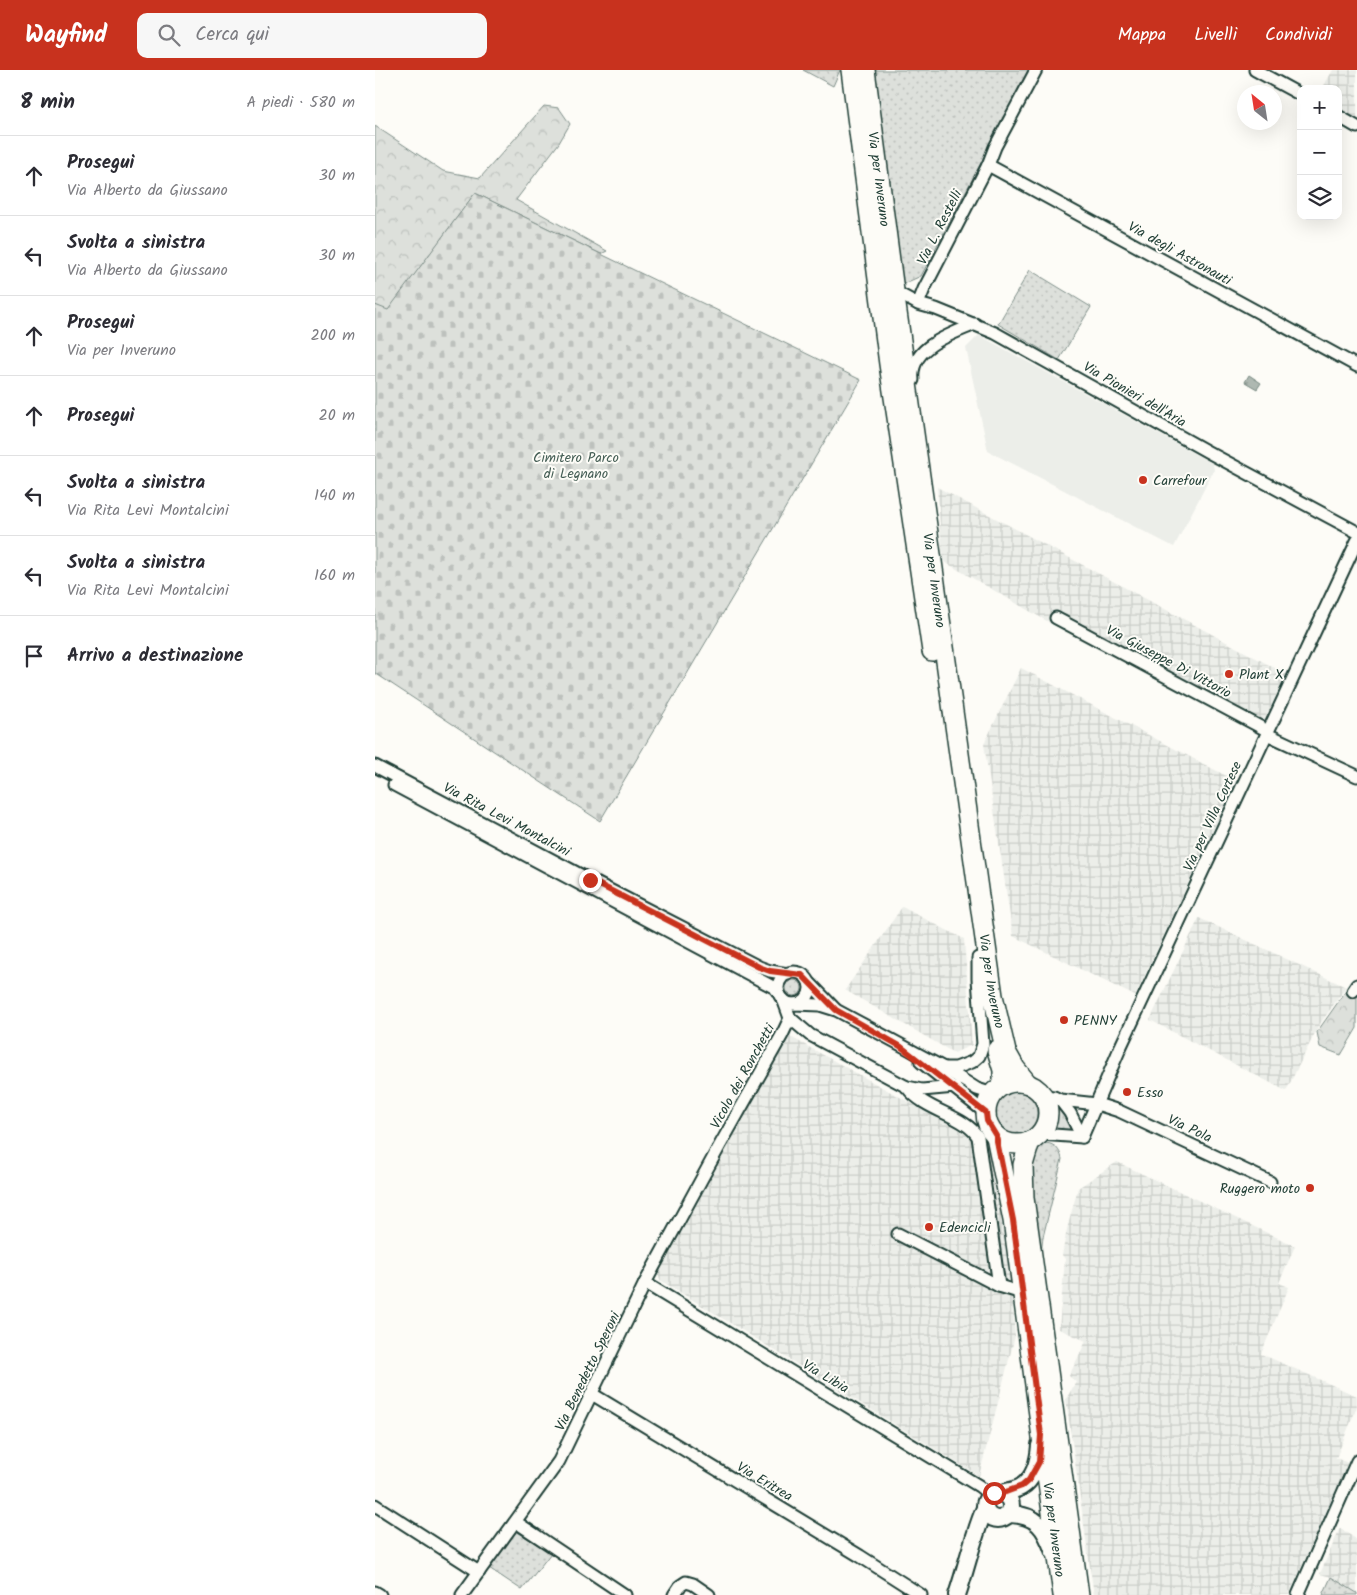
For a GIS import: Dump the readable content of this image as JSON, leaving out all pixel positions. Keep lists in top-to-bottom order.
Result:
{
  "streets": {
    "main road": ["Via per Inveruno"],
    "street": [
      "Via L. Restelli",
      "Via degli Astronauti",
      "Via Pionieri dell'Aria",
      "Via Giuseppe Di Vittorio",
      "Via per Villa Cortese",
      "Via Rita Levi Montalcini",
      "Vicolo dei Ronchetti",
      "Via Pola",
      "Via Benedetto Speroni",
      "Via Libia",
      "Via Eritrea"
    ]
  },
  "crossings": [
    ["Via per Inveruno", "Via Pionieri dell'Aria"],
    ["Via L. Restelli", "Via degli Astronauti"],
    ["Via L. Restelli", "Via Pionieri dell'Aria"],
    ["Via Giuseppe Di Vittorio", "Via per Villa Cortese"],
    ["Via per Villa Cortese", "Via Pola"],
    ["Vicolo dei Ronchetti", "Via Benedetto Speroni"],
    ["Via Benedetto Speroni", "Via Libia"],
    ["Via Benedetto Speroni", "Via Eritrea"]
  ],
  "parks": ["Cimitero Parco di Legnano"],
  "places": [
    "Carrefour",
    "Plant X",
    "PENNY",
    "Esso",
    "Ruggero moto",
    "Edencicli"
  ],
  "north": "top left",
  "page": {
    "header": "Wayfind",
    "search": "Cerca qui",
    "nav": ["Mappa", "Livelli", "Condividi"],
    "heading": ["8 min", "A piedi · 580 m"],
    "map_buttons": ["+", "−"],
    "list": [
      ["Prosegui", "Via Alberto da Giussano", "30 m"],
      ["Svolta a sinistra", "Via Alberto da Giussano", "30 m"],
      ["Prosegui", "Via per Inveruno", "200 m"],
      ["Prosegui", "20 m"],
      ["Svolta a sinistra", "Via Rita Levi Montalcini", "140 m"],
      ["Svolta a sinistra", "Via Rita Levi Montalcini", "160 m"],
      "Arrivo a destinazione"
    ]
  }
}
